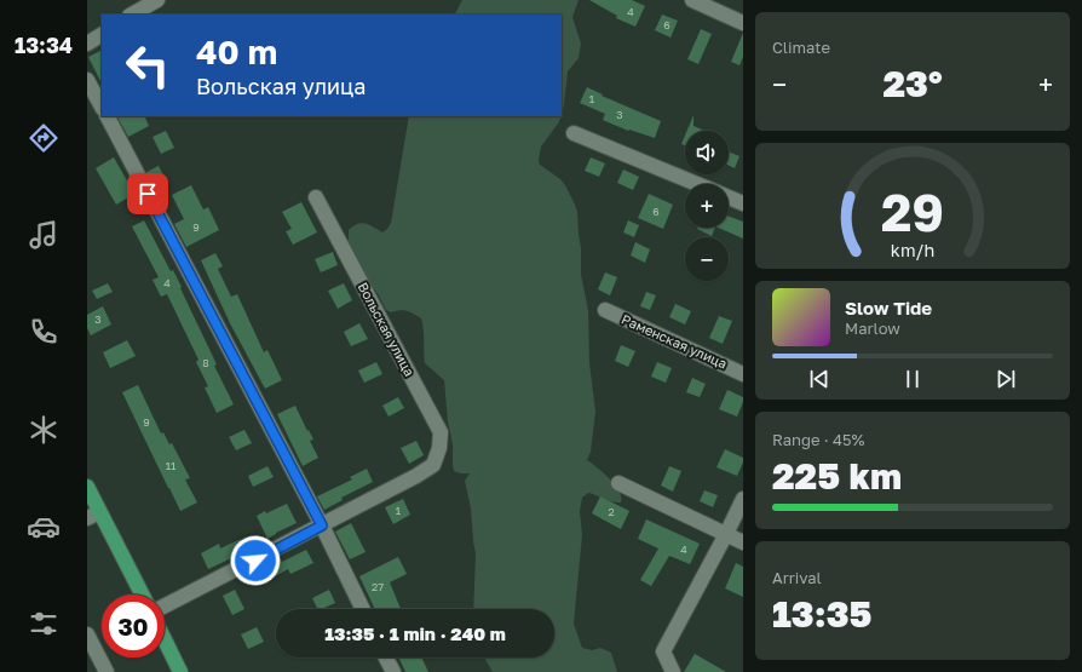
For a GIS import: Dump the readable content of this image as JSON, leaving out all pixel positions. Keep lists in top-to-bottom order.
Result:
{
  "streets": {
    "street": ["Вольская улица", "Раменская улица"]
  },
  "house_numbers": [
    "4",
    "6",
    "1",
    "3",
    "6",
    "9",
    "4",
    "3",
    "8",
    "9",
    "11",
    "1",
    "2",
    "4",
    "27"
  ],
  "page": {
    "tabs": "13:34",
    "tile": [
      "Climate",
      ["Range · 45%", "225 km"],
      ["Arrival", "13:35"]
    ],
    "turn": ["40 m", "Вольская улица"],
    "heat": ["−", "23°", "+"],
    "map_buttons": ["+", "−"],
    "song": ["Slow Tide", "Marlow"],
    "limit": "30",
    "trip": "13:35 · 1 min · 240 m",
    "gauge": ["29", "km/h"]
  }
}
